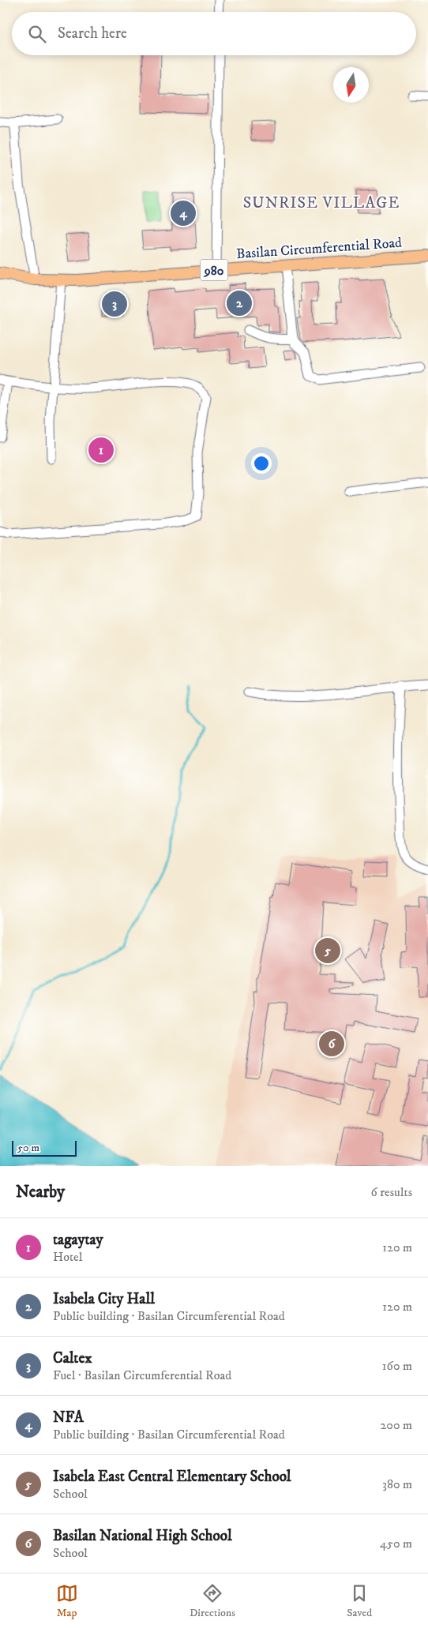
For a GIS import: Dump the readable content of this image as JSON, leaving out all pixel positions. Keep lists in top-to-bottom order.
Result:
{
  "streets": {
    "main road": ["Basilan Circumferential Road", "980"]
  },
  "districts": ["SUNRISE VILLAGE"],
  "scale_bar": "50 m",
  "north": "bottom",
  "page": {
    "search": "Search here",
    "pins": [
      "4",
      "2",
      "3",
      "1",
      "5",
      "6"
    ],
    "scale": "50 m",
    "heading": ["Nearby", "6 results"],
    "list": [
      {
        "mark": "1",
        "name": "tagaytay",
        "note": "Hotel",
        "value": "120 m"
      },
      {
        "mark": "2",
        "name": "Isabela City Hall",
        "note": "Public building · Basilan Circumferential Road",
        "value": "120 m"
      },
      {
        "mark": "3",
        "name": "Caltex",
        "note": "Fuel · Basilan Circumferential Road",
        "value": "160 m"
      },
      {
        "mark": "4",
        "name": "NFA",
        "note": "Public building · Basilan Circumferential Road",
        "value": "200 m"
      },
      {
        "mark": "5",
        "name": "Isabela East Central Elementary School",
        "note": "School",
        "value": "380 m"
      },
      {
        "mark": "6",
        "name": "Basilan National High School",
        "note": "School",
        "value": "450 m"
      }
    ],
    "nav": ["Map", "Directions", "Saved"]
  }
}
